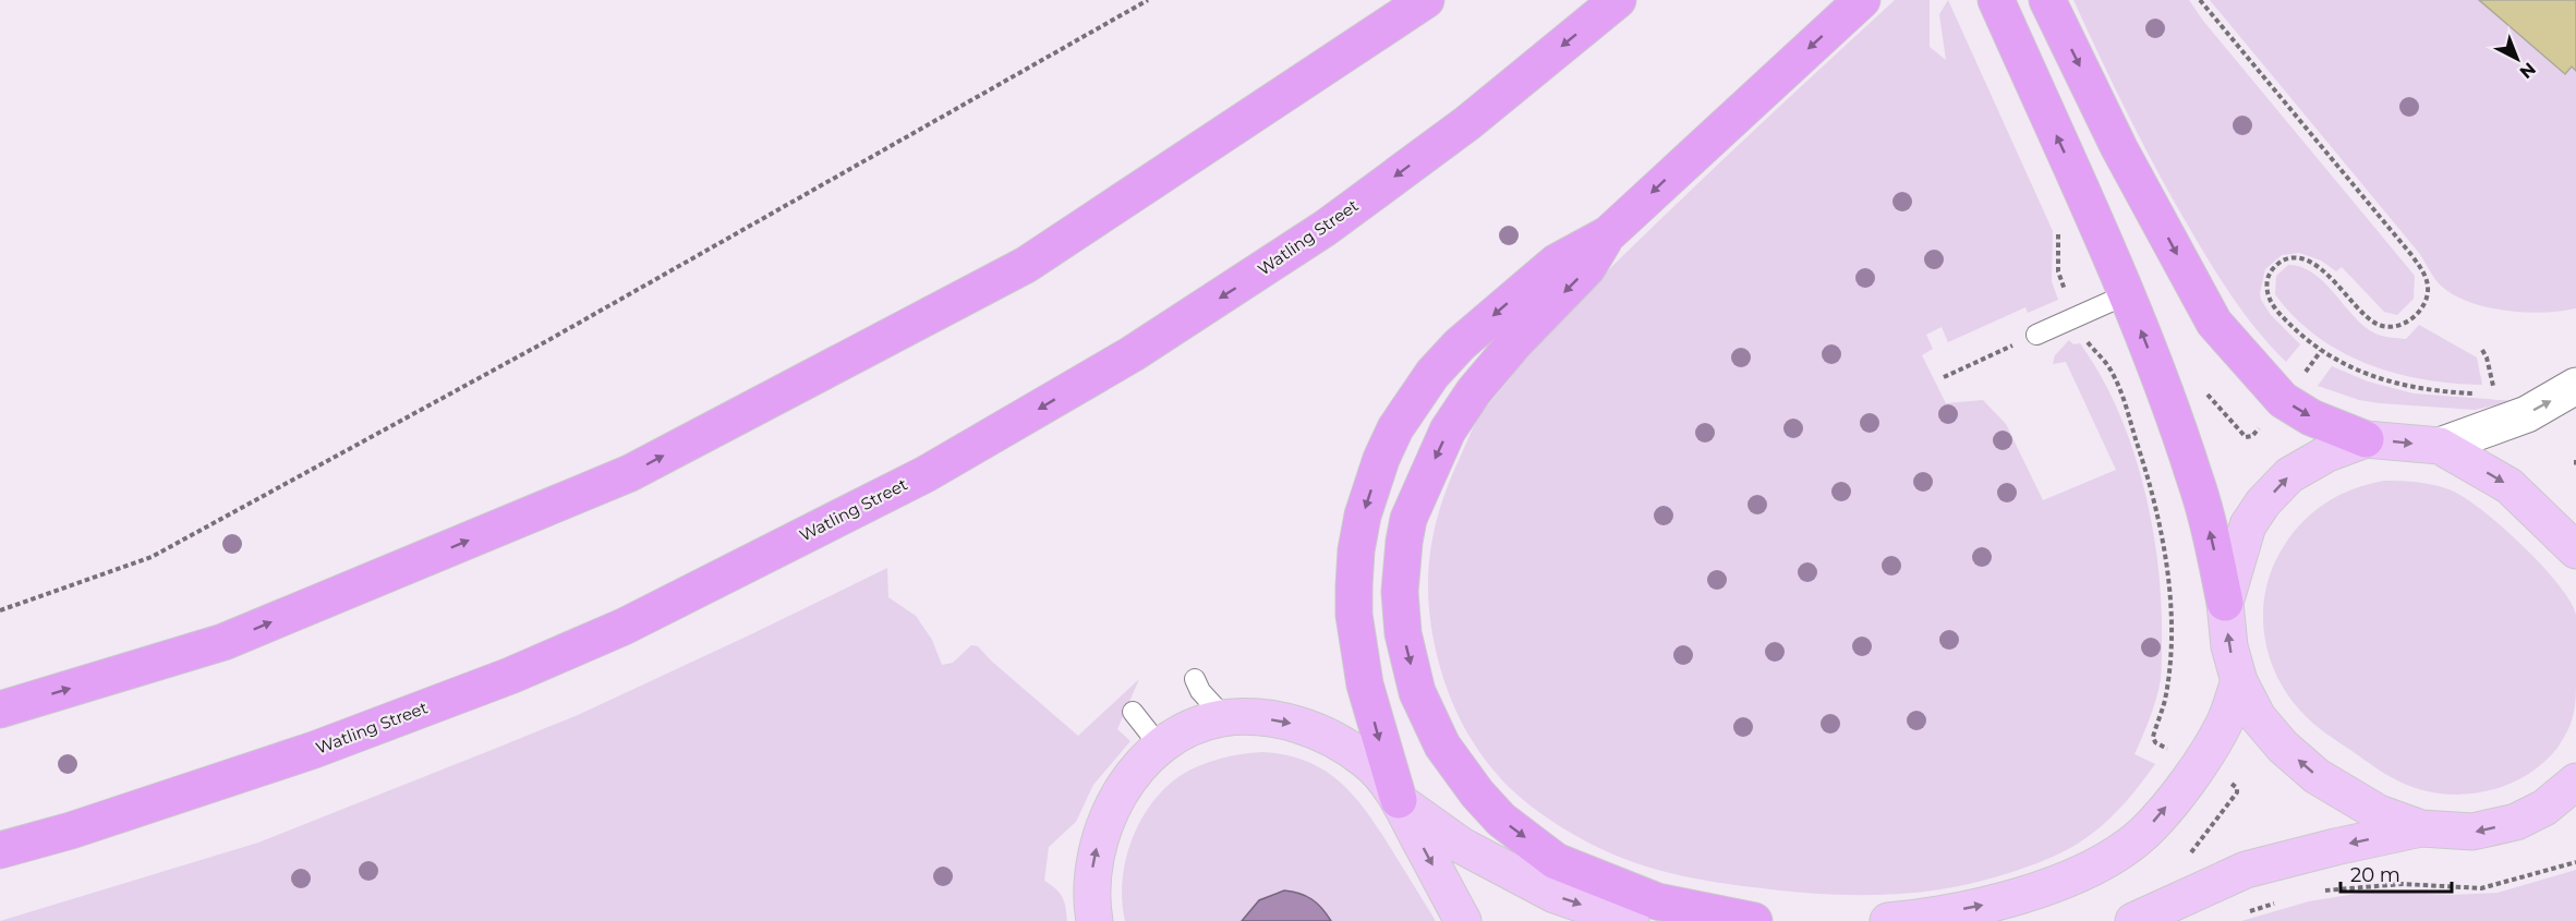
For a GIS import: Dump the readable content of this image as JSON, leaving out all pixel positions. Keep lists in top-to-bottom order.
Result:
{
  "streets": {
    "highway": ["Watling Street"]
  },
  "scale_bar": "20 m",
  "north": "bottom right"
}
